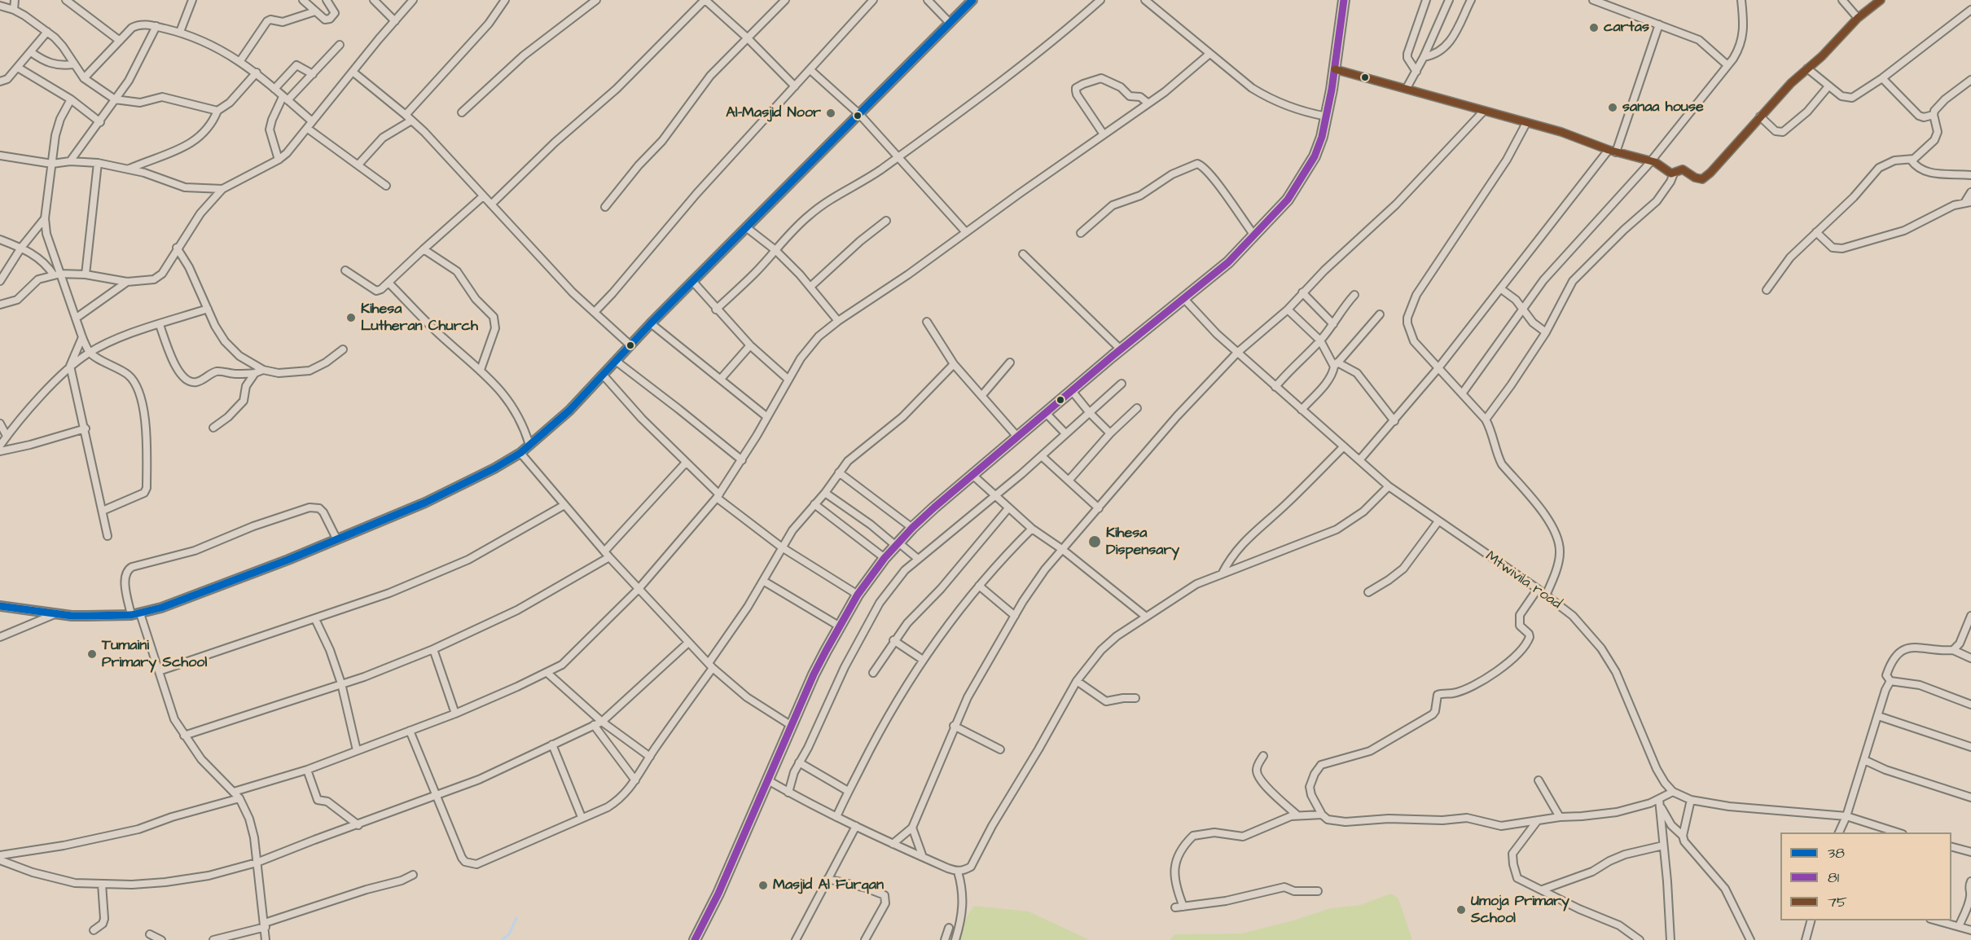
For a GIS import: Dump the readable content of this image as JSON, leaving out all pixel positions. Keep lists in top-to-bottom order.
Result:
{
  "streets": {
    "street": ["Mtwivila road"]
  },
  "places": [
    "cartas",
    "sanaa house",
    "Al-Masjid Noor",
    "Kihesa Lutheran Church",
    "Kihesa Dispensary",
    "Tumaini Primary School",
    "Masjid Al Furqan",
    "Umoja Primary School"
  ],
  "lines": ["transit line 38", "transit line 81", "transit line 75"],
  "legend": ["38", "81", "75"]
}
